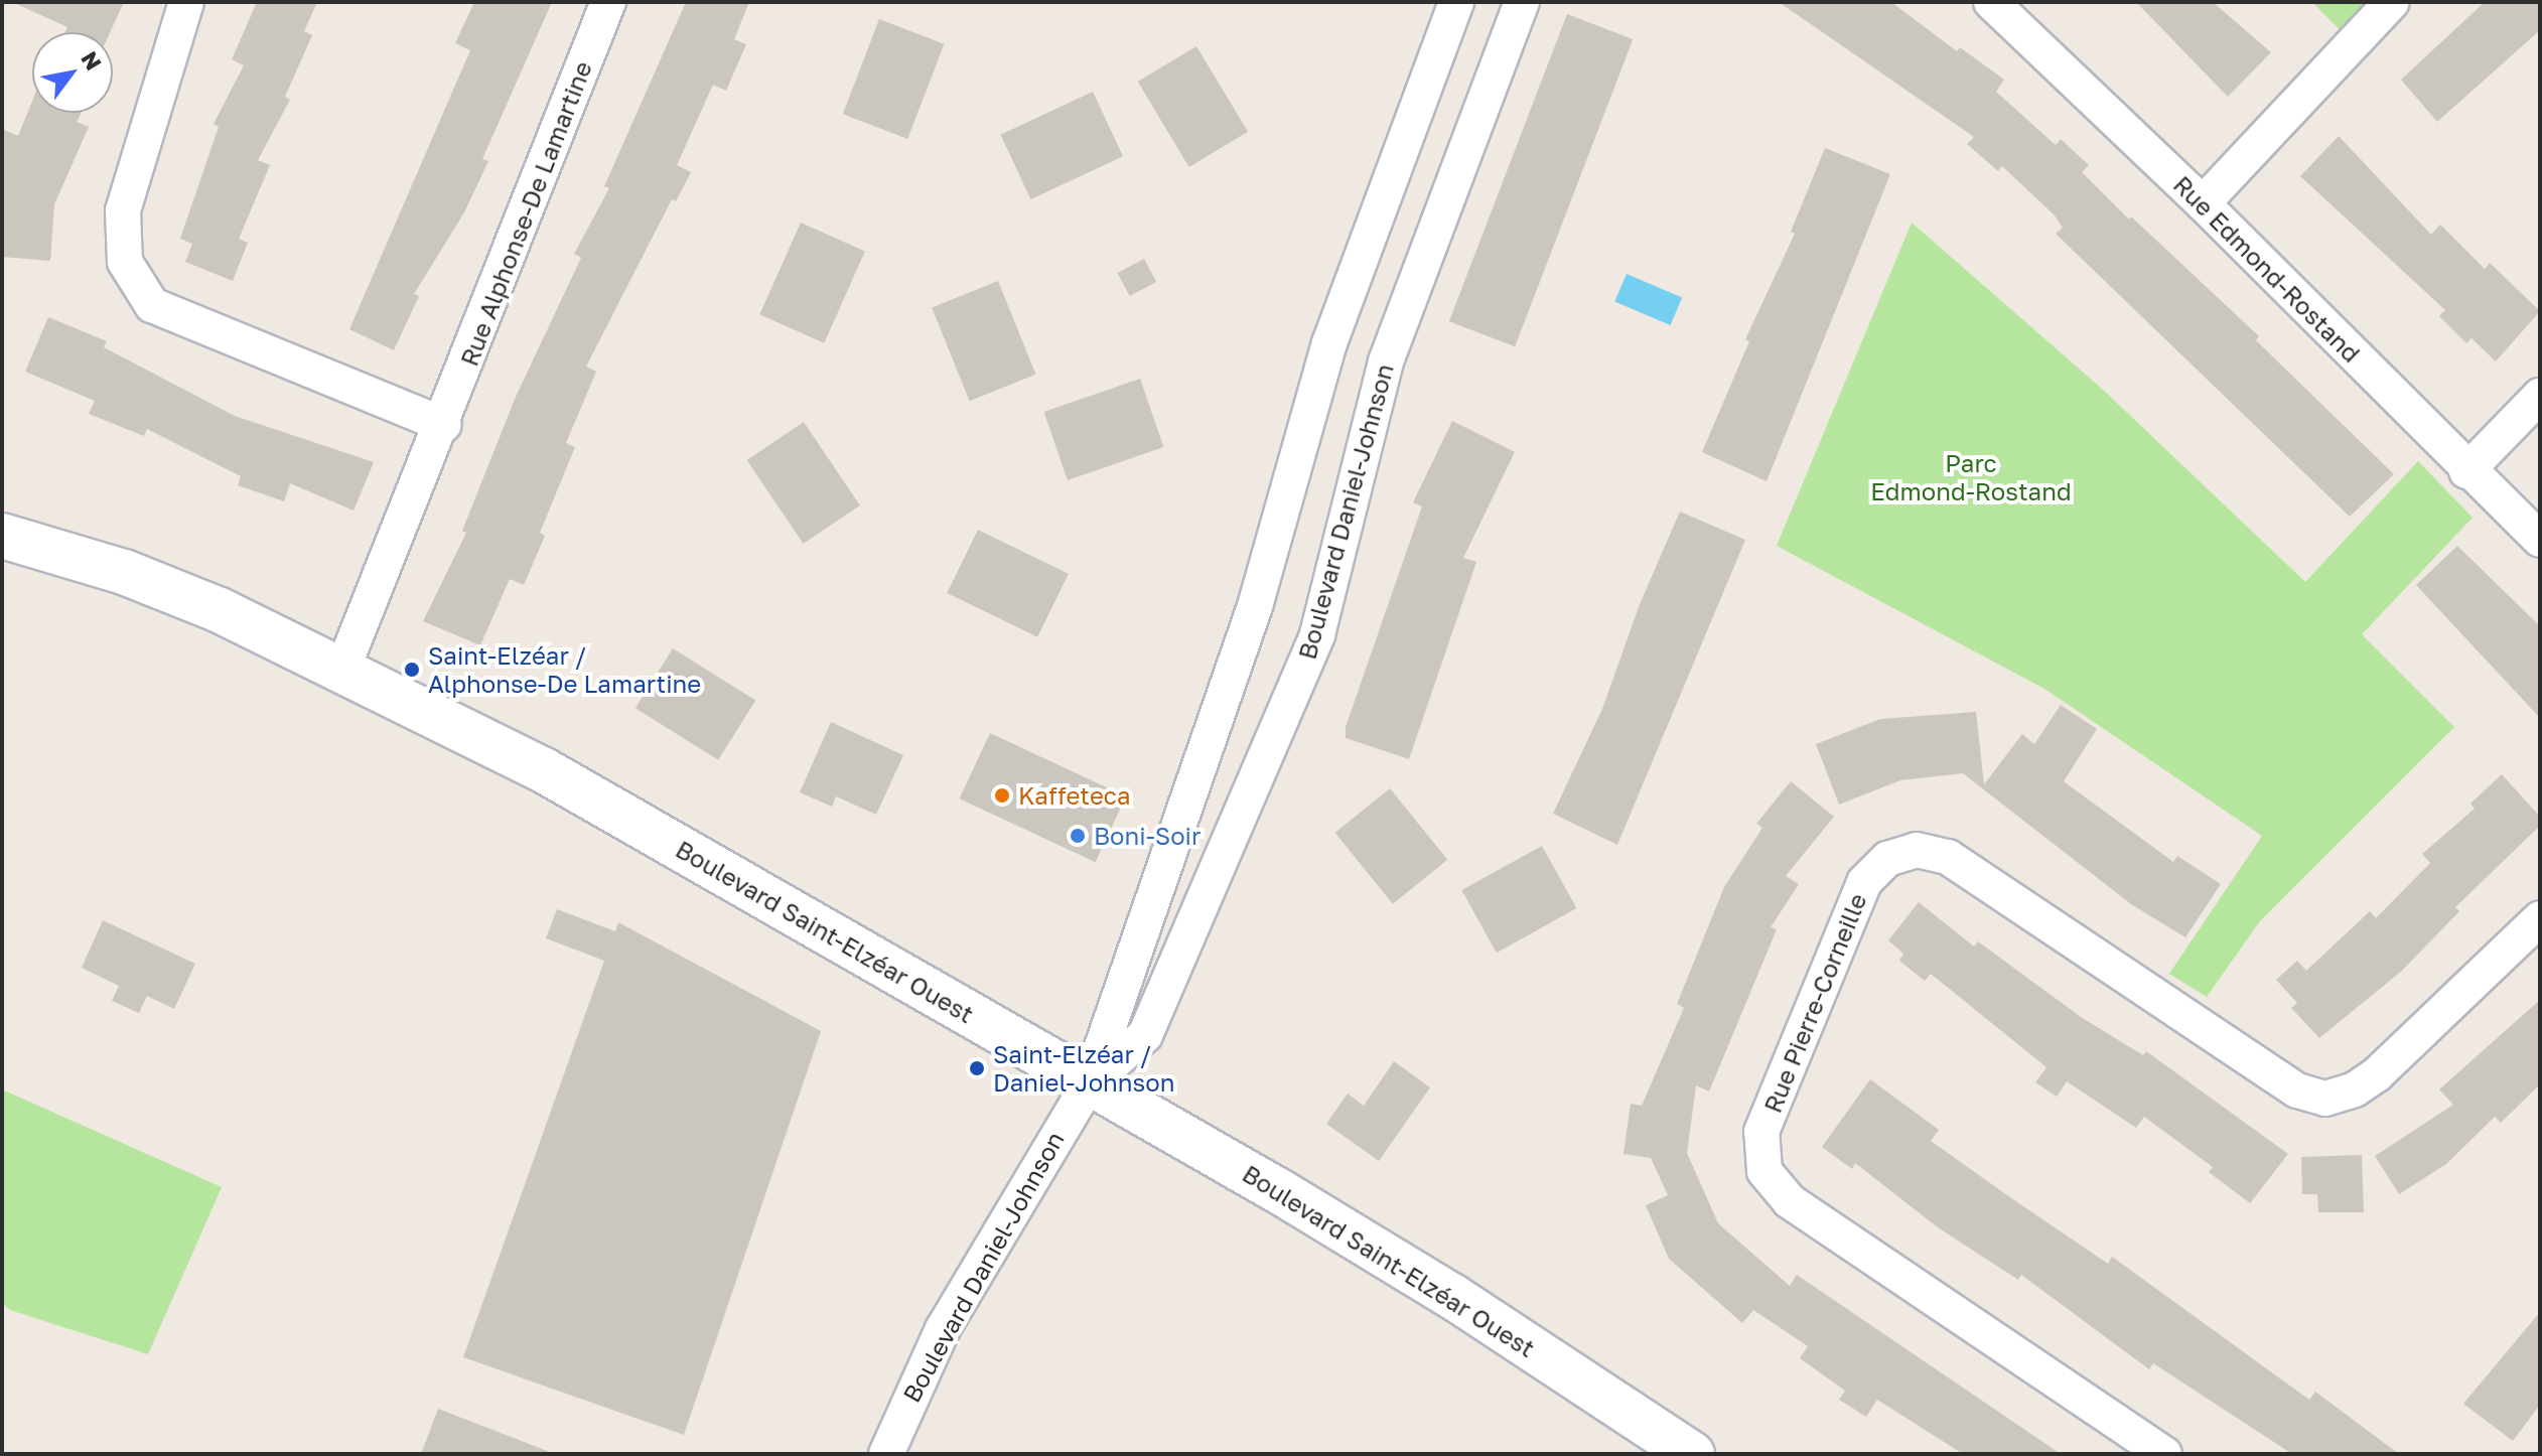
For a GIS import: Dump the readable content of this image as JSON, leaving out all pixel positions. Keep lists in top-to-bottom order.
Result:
{
  "streets": {
    "street": [
      "Rue Alphonse-De Lamartine",
      "Rue Edmond-Rostand",
      "Boulevard Daniel-Johnson",
      "Boulevard Saint-Elzéar Ouest",
      "Rue Pierre-Corneille"
    ]
  },
  "crossings": [
    ["Rue Alphonse-De Lamartine", "Boulevard Saint-Elzéar Ouest"],
    ["Boulevard Daniel-Johnson", "Boulevard Saint-Elzéar Ouest"]
  ],
  "parks": ["Parc Edmond-Rostand"],
  "places": [
    "Saint-Elzéar / Alphonse-De Lamartine",
    "Kaffeteca",
    "Boni-Soir",
    "Saint-Elzéar / Daniel-Johnson"
  ],
  "north": "top right"
}
